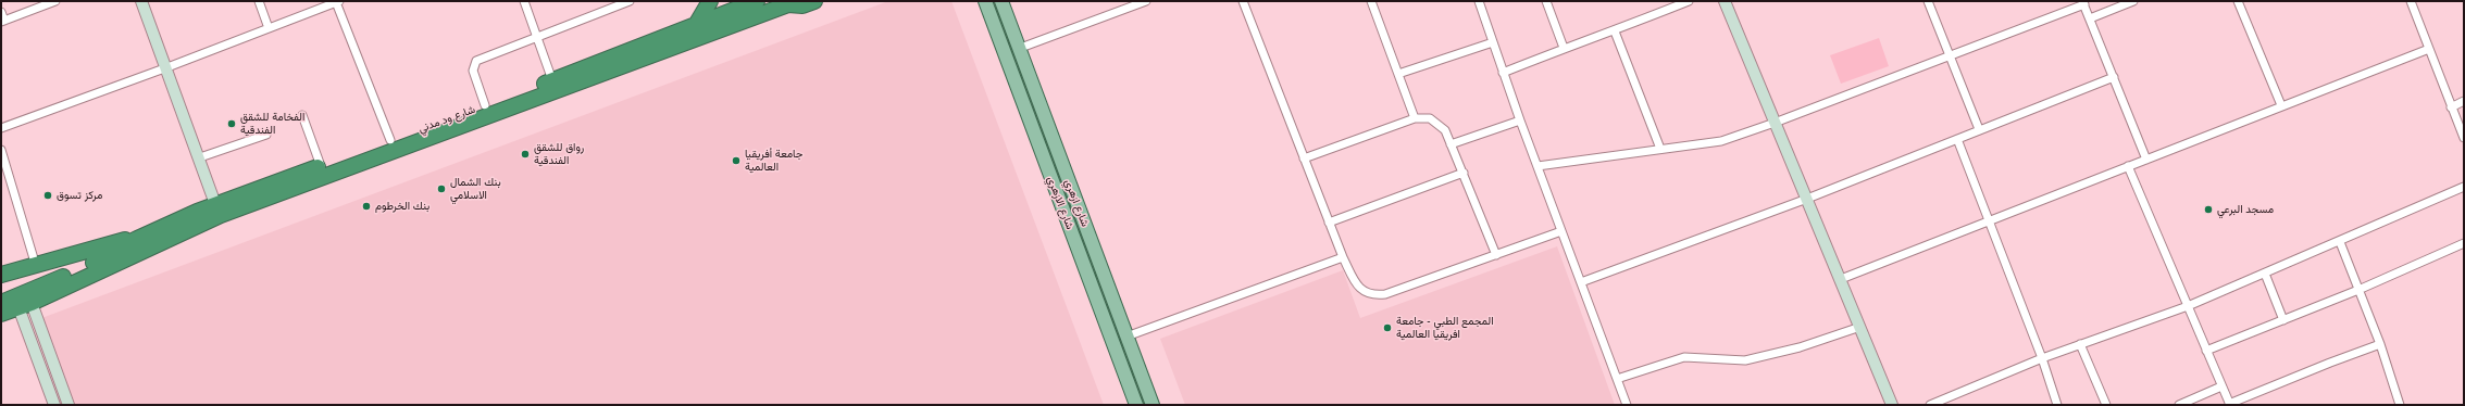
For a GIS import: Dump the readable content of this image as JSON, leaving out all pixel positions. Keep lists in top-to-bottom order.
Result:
{
  "streets": {
    "highway": ["شارع ود مدني"],
    "main road": ["شارع الازهري", "شارع ازهري"]
  },
  "crossings": [
    ["شارع الازهري", "شارع ازهري"]
  ],
  "places": [
    "الفخامة للشقق الفندقية",
    "رواق للشقق الفندقية",
    "جامعة أفريقيا العالمية",
    "بنك الشمال الاسلامي",
    "مركز تسوق",
    "بنك الخرطوم",
    "مسجد البرعي",
    "المجمع الطبي - جامعة افريقيا العالمية"
  ]
}
